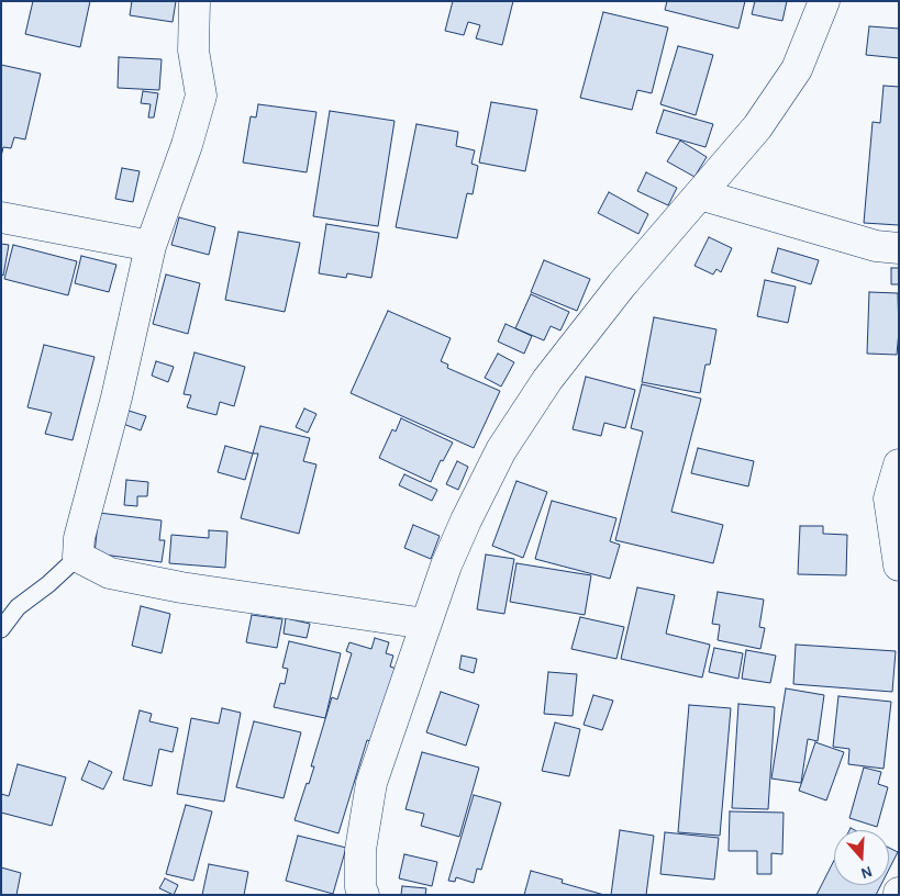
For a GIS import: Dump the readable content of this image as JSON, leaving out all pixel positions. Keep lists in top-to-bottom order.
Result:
{
  "north": "bottom"
}
